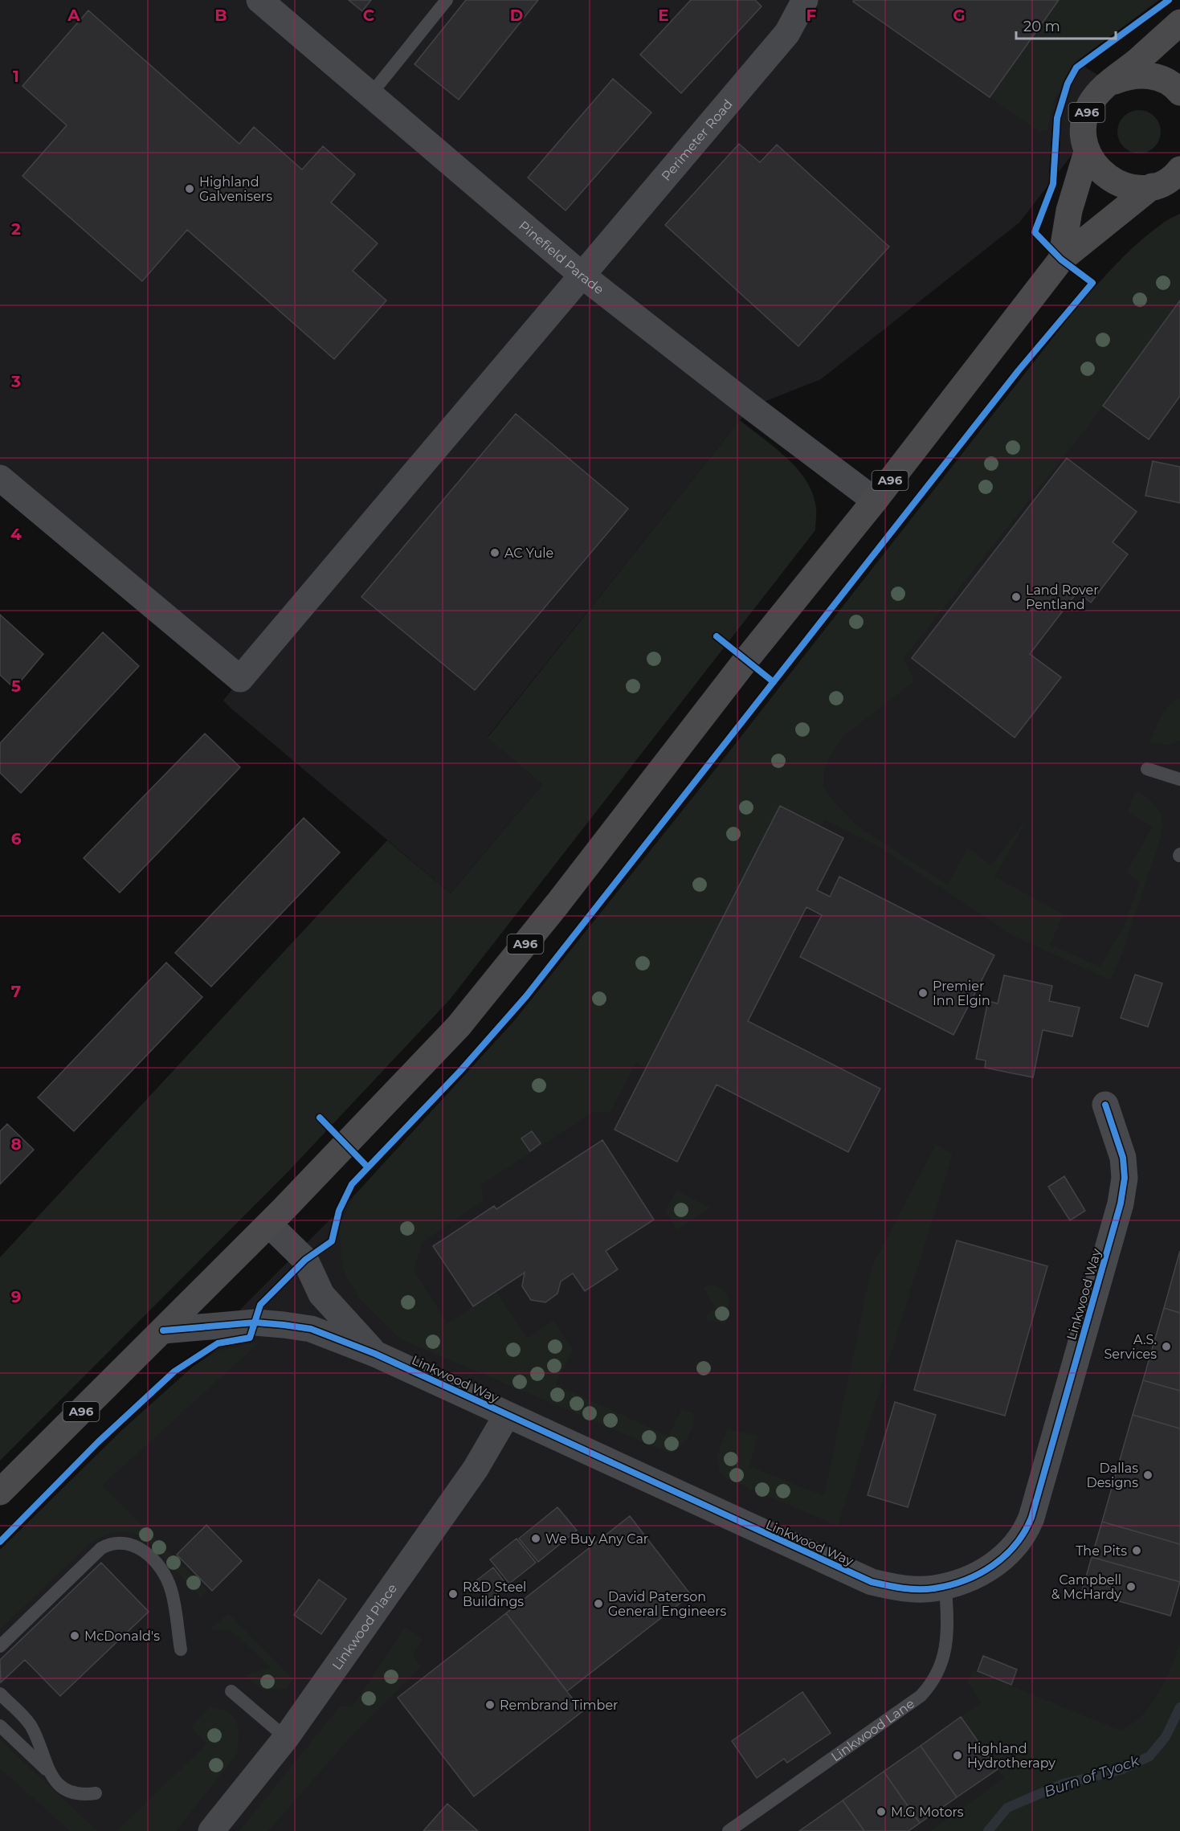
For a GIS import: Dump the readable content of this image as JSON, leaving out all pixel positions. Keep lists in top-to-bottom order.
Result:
{
  "streets": {
    "highway": ["A96"],
    "street": [
      "Perimeter Road",
      "Pinefield Parade",
      "Linkwood Way",
      "Linkwood Place"
    ],
    "lane": ["Linkwood Lane"]
  },
  "crossings": [
    ["A96", "Pinefield Parade"],
    ["A96", "Linkwood Way"],
    ["Perimeter Road", "Pinefield Parade"],
    ["Linkwood Way", "Linkwood Place"],
    ["Linkwood Way", "Linkwood Lane"]
  ],
  "water": ["Burn of Tyock"],
  "places": [
    "Highland Galvenisers",
    "AC Yule",
    "Land Rover Pentland",
    "Premier Inn Elgin",
    "A.S. Services",
    "Dallas Designs",
    "We Buy Any Car",
    "The Pits",
    "Campbell & McHardy",
    "R&D Steel Buildings",
    "David Paterson General Engineers",
    "McDonald's",
    "Rembrand Timber",
    "Highland Hydrotherapy",
    "M.G Motors"
  ],
  "scale_bar": "20 m",
  "grid": {
    "columns": [
      "A",
      "B",
      "C",
      "D",
      "E",
      "F",
      "G"
    ],
    "rows": [
      "1",
      "2",
      "3",
      "4",
      "5",
      "6",
      "7",
      "8",
      "9"
    ]
  }
}
